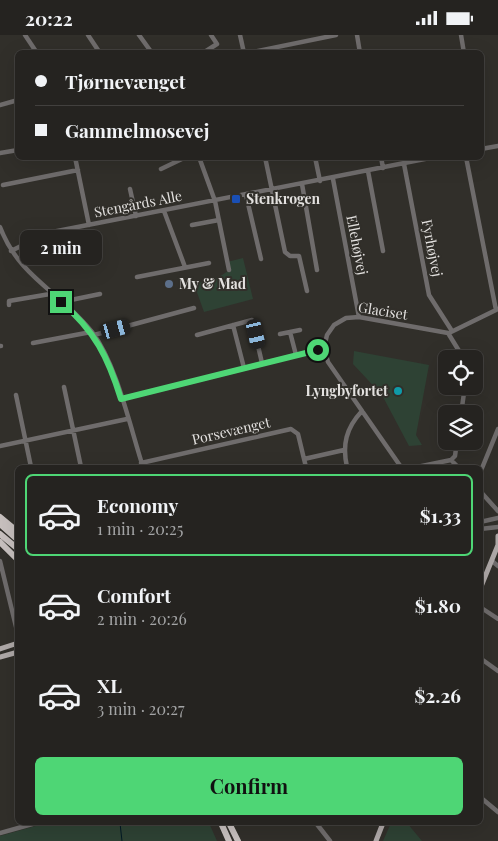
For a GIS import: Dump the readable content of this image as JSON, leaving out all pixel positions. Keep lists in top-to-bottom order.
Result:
{
  "streets": {
    "street": [
      "Stengårds Alle",
      "Ellehøjvej",
      "Fyrhøjvej",
      "Glaciset",
      "Porsevænget"
    ]
  },
  "crossings": [
    ["Stengårds Alle", "Ellehøjvej"],
    ["Stengårds Alle", "Fyrhøjvej"],
    ["Ellehøjvej", "Glaciset"],
    ["Fyrhøjvej", "Glaciset"]
  ],
  "places": {
    "transit": ["Stenkrogen"],
    "other": ["My & Mad", "Lyngbyfortet"]
  },
  "page": {
    "status": "20:22",
    "banner": ["Tjørnevænget", "Gammelmosevej"],
    "bubble": "2 min",
    "list": [
      {
        "name": "Economy",
        "note": "1 min · 20:25",
        "value": "$1.33"
      },
      {
        "name": "Comfort",
        "note": "2 min · 20:26",
        "value": "$1.80"
      },
      {
        "name": "XL",
        "note": "3 min · 20:27",
        "value": "$2.26"
      }
    ],
    "buttons": "Confirm"
  }
}
